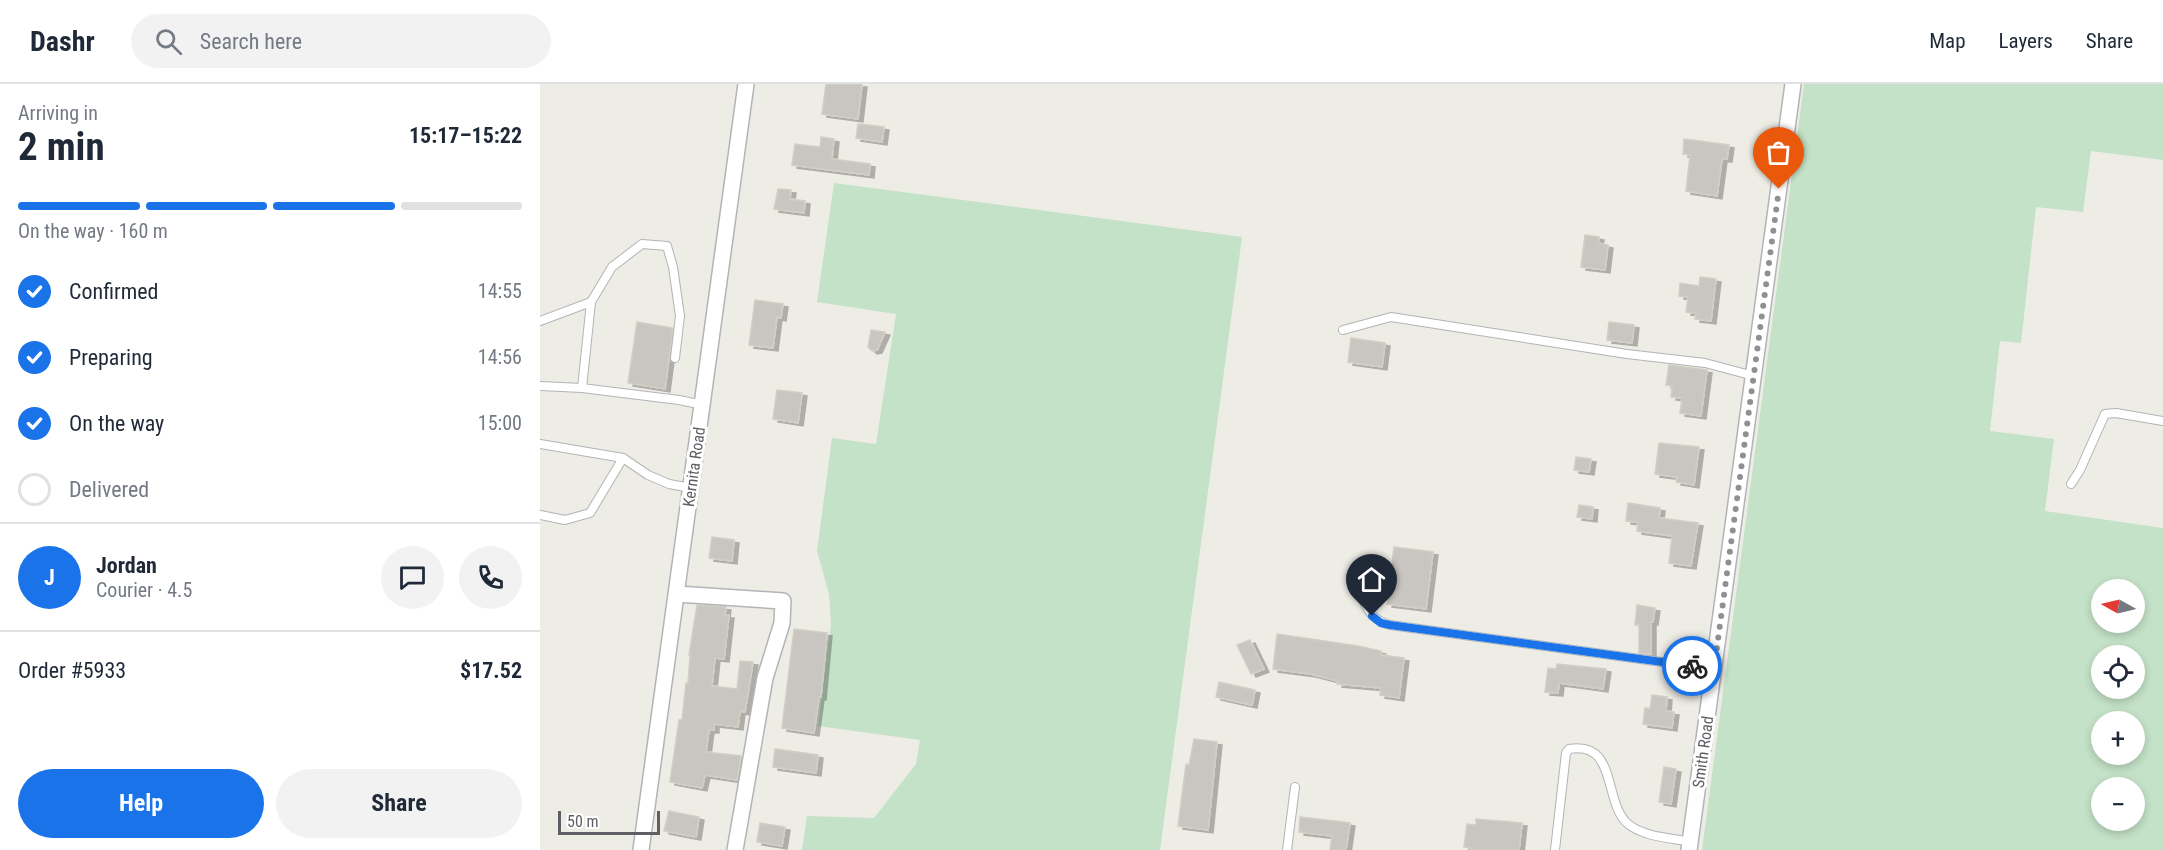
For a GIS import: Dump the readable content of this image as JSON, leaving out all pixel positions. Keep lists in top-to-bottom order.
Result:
{
  "streets": {
    "street": ["Kernita Road", "Smith Road"]
  },
  "scale_bar": "50 m",
  "north": "left",
  "page": {
    "header": "Dashr",
    "search": "Search here",
    "nav": ["Map", "Layers", "Share"],
    "heading": ["2 min", "Arriving in", "15:17–15:22"],
    "panel": [
      "Jordan",
      "Courier · 4.5",
      "Order #5933",
      "$17.52"
    ],
    "bar": "On the way · 160 m",
    "list": [
      ["Confirmed", "14:55"],
      ["Preparing", "14:56"],
      ["On the way", "15:00"],
      "Delivered"
    ],
    "round": "J",
    "map_buttons": ["+", "−"],
    "buttons": ["Help", "Share"],
    "scale": "50 m"
  }
}
